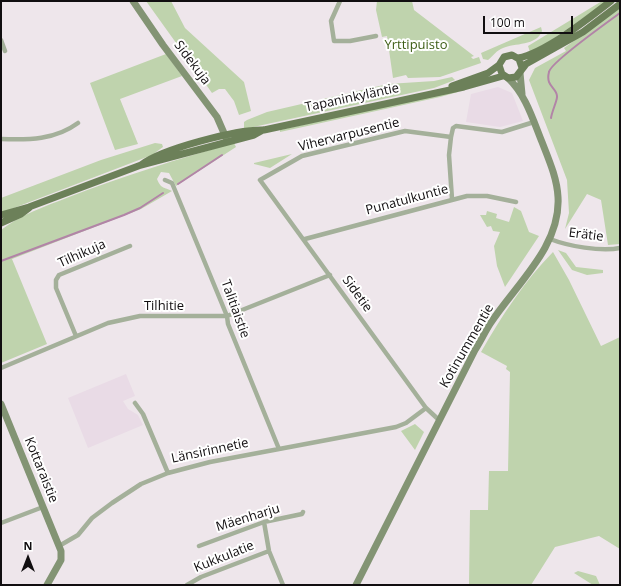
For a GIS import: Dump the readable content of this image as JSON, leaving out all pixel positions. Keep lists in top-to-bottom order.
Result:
{
  "streets": {
    "main road": [
      "Sidekuja",
      "Tapaninkyläntie",
      "Kotinummentie",
      "Kottaraistie"
    ],
    "street": [
      "Vihervarpusentie",
      "Punatulkuntie",
      "Erätie",
      "Tilhikuja",
      "Sidetie",
      "Tilhitie",
      "Talitiaistie",
      "Länsirinnetie",
      "Mäenharju",
      "Kukkulatie"
    ]
  },
  "crossings": [
    ["Sidekuja", "Tapaninkyläntie"],
    ["Tapaninkyläntie", "Kotinummentie"],
    ["Vihervarpusentie", "Sidetie"],
    ["Punatulkuntie", "Sidetie"],
    ["Erätie", "Kotinummentie"],
    ["Tilhikuja", "Tilhitie"],
    ["Sidetie", "Tilhitie"],
    ["Sidetie", "Kotinummentie"],
    ["Sidetie", "Länsirinnetie"],
    ["Tilhitie", "Talitiaistie"],
    ["Talitiaistie", "Länsirinnetie"],
    ["Länsirinnetie", "Kottaraistie"]
  ],
  "parks": ["Yrttipuisto"],
  "scale_bar": "100 m",
  "north": "top"
}
